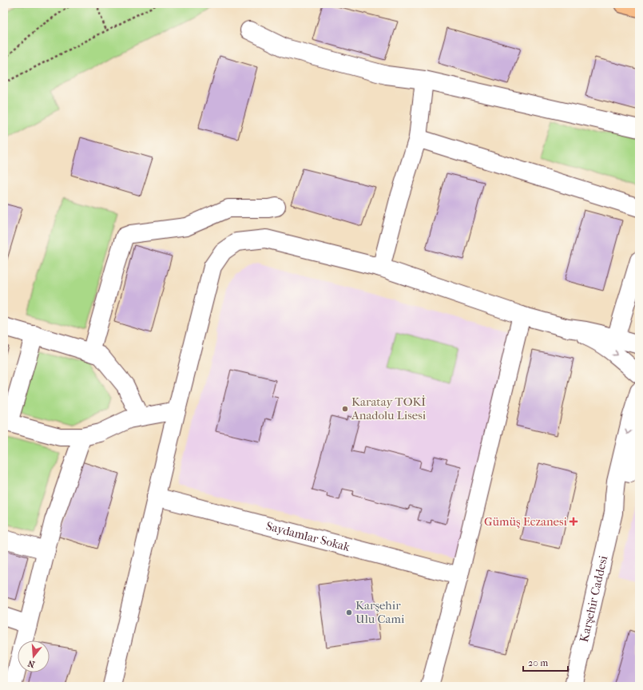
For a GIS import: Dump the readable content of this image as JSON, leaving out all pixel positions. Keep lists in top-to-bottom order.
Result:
{
  "streets": {
    "street": ["Saydamlar Sokak", "Karşehir Caddesi"]
  },
  "places": {
    "other": ["Karatay TOKİ Anadolu Lisesi", "Karşehir Ulu Cami"],
    "health": ["Gümüş Eczanesi"]
  },
  "scale_bar": "20 m",
  "north": "bottom"
}
